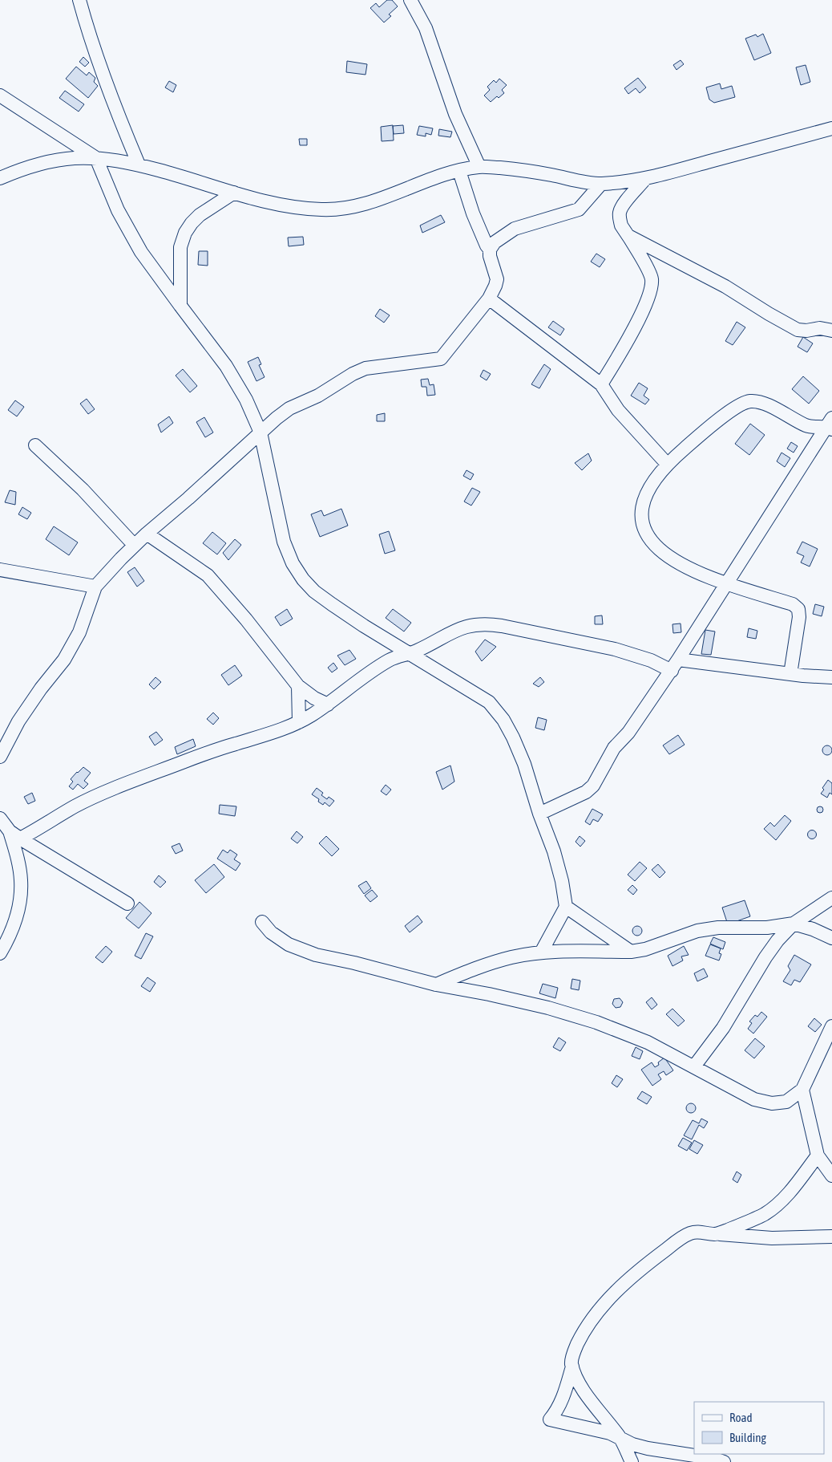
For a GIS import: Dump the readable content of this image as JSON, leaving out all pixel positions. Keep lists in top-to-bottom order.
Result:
{
  "legend": ["Road", "Building"]
}
